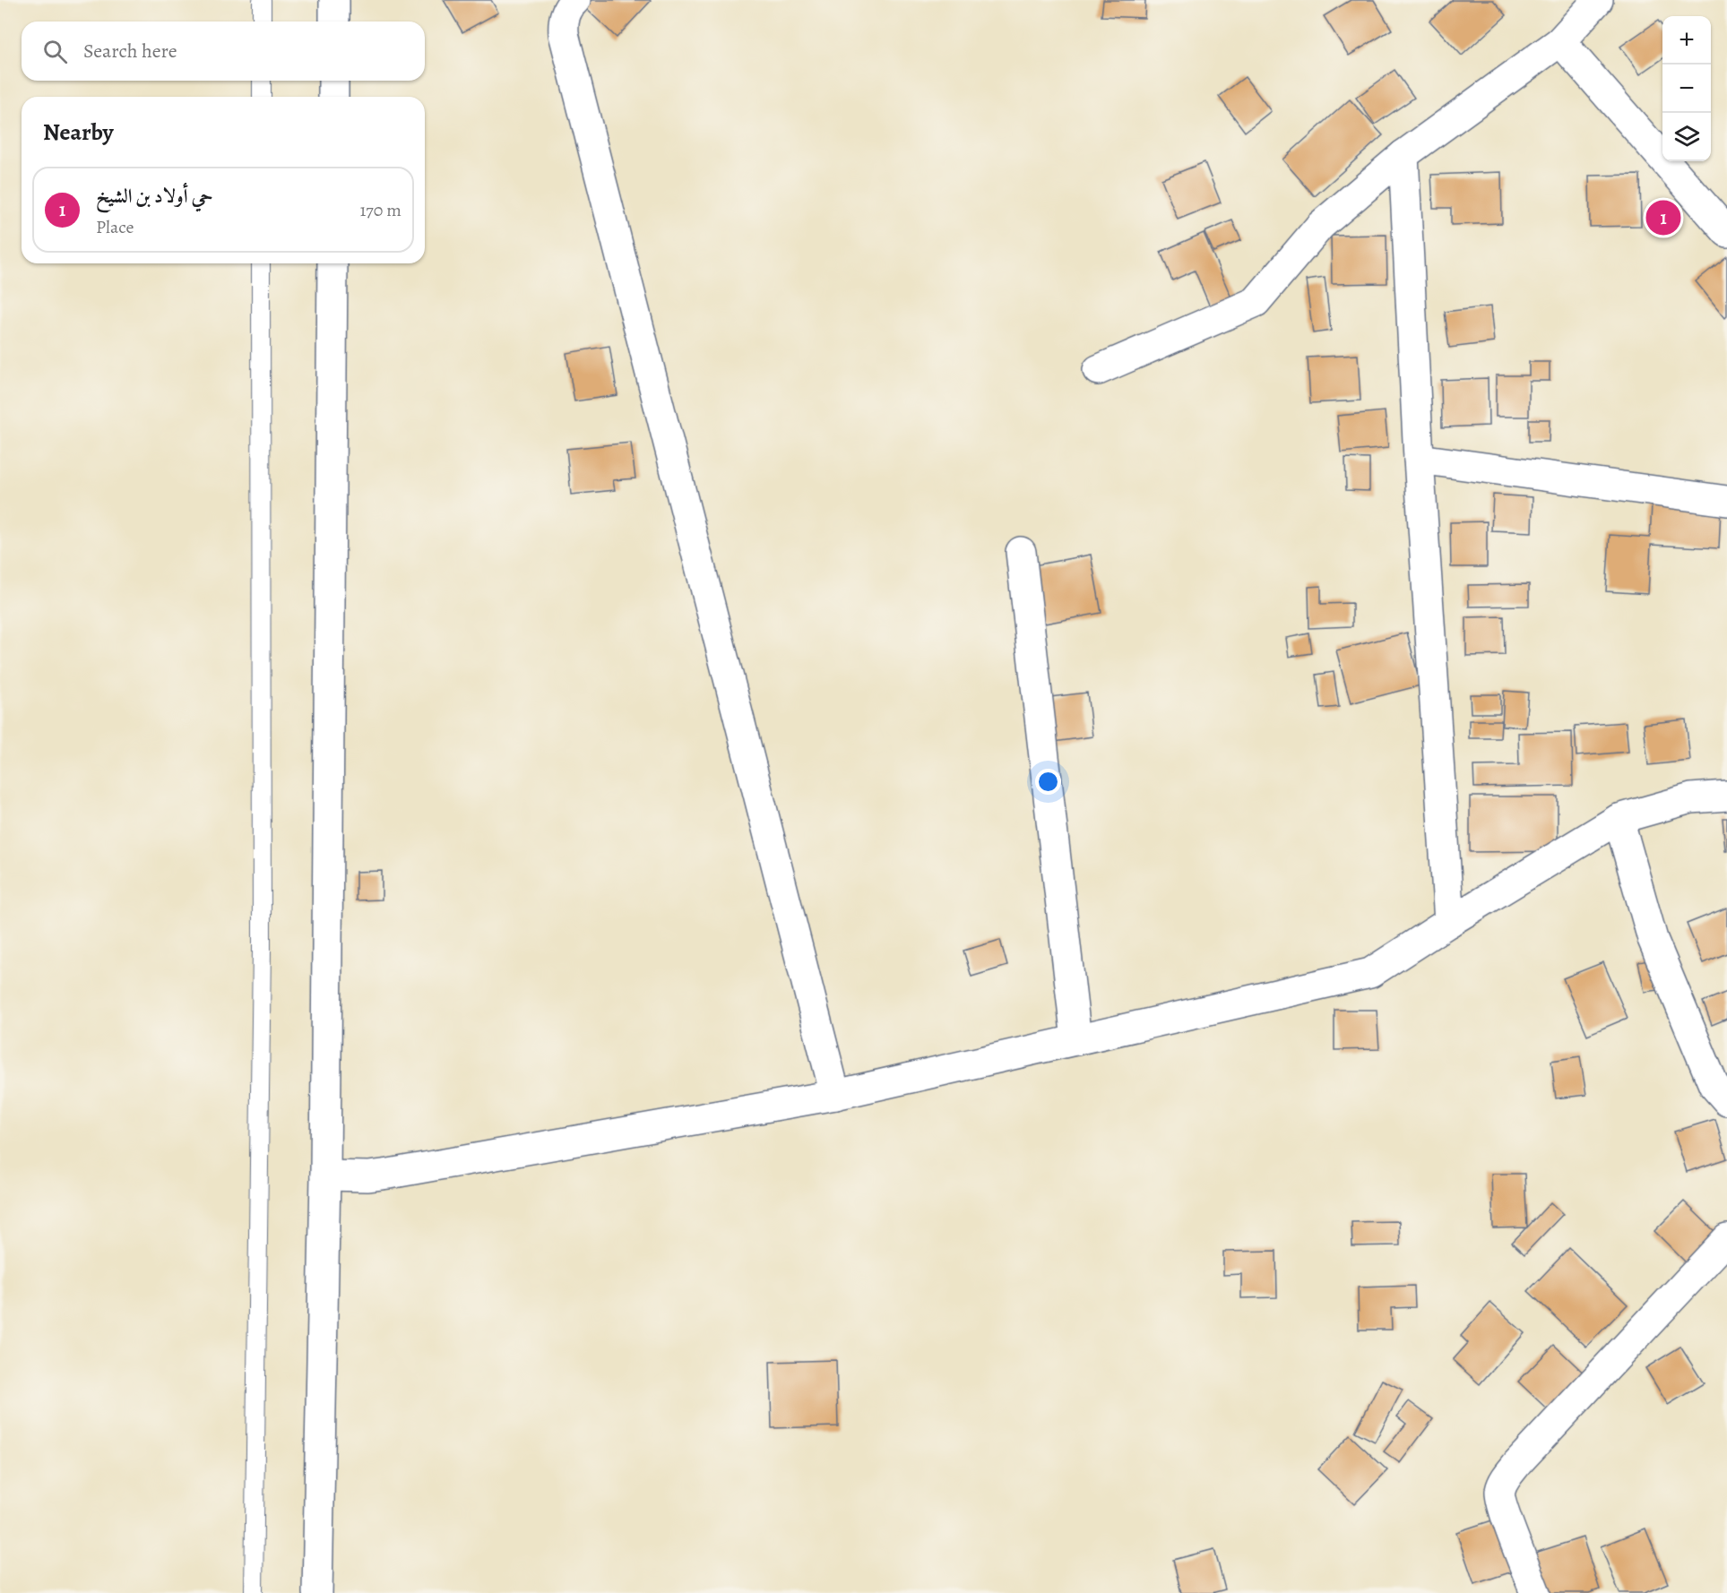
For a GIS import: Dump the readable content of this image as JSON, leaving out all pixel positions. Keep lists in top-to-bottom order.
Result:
{
  "page": {
    "map_buttons": ["+", "−"],
    "search": "Search here",
    "heading": "Nearby",
    "list": [
      {
        "mark": "1",
        "name": "حي أولاد بن الشيخ",
        "note": "Place",
        "value": "170 m"
      }
    ],
    "pins": "1"
  }
}
